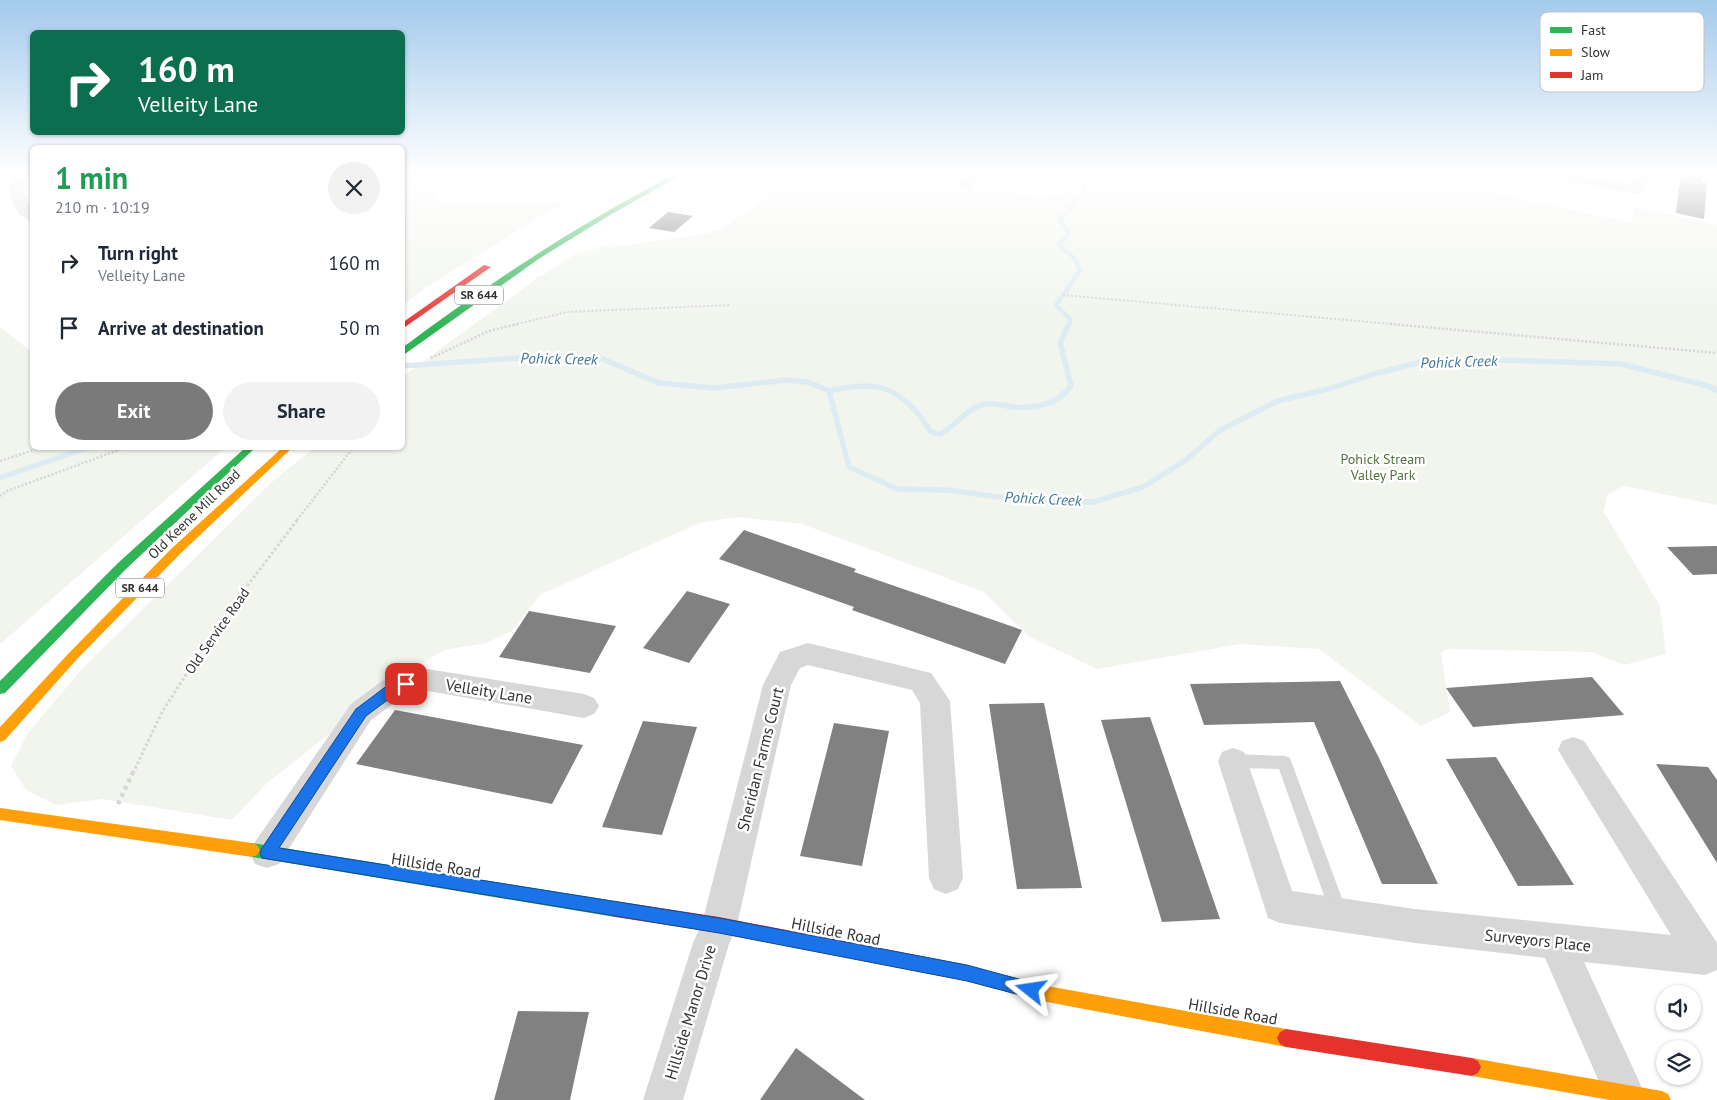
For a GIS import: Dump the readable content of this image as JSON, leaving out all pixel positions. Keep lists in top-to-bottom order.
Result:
{
  "streets": {
    "main road": ["SR 644", "Old Keene Mill Road", "Hillside Road"],
    "street": [
      "Velleity Lane",
      "Sheridan Farms Court",
      "Surveyors Place",
      "Hillside Manor Drive"
    ],
    "path": ["Old Service Road"]
  },
  "crossings": [
    ["Old Service Road", "Hillside Road"],
    ["Velleity Lane", "Hillside Road"],
    ["Sheridan Farms Court", "Hillside Road"],
    ["Sheridan Farms Court", "Hillside Manor Drive"],
    ["Hillside Road", "Hillside Manor Drive"]
  ],
  "water": ["Pohick Creek"],
  "parks": ["Pohick Stream Valley Park"],
  "legend": ["Fast", "Slow", "Jam"],
  "page": {
    "turn": ["160 m", "Velleity Lane"],
    "heading": ["1 min", "210 m · 10:19"],
    "list": [
      {
        "name": "Turn right",
        "note": "Velleity Lane",
        "value": "160 m"
      },
      {
        "name": "Arrive at destination",
        "value": "50 m"
      }
    ],
    "buttons": ["Exit", "Share"]
  }
}
